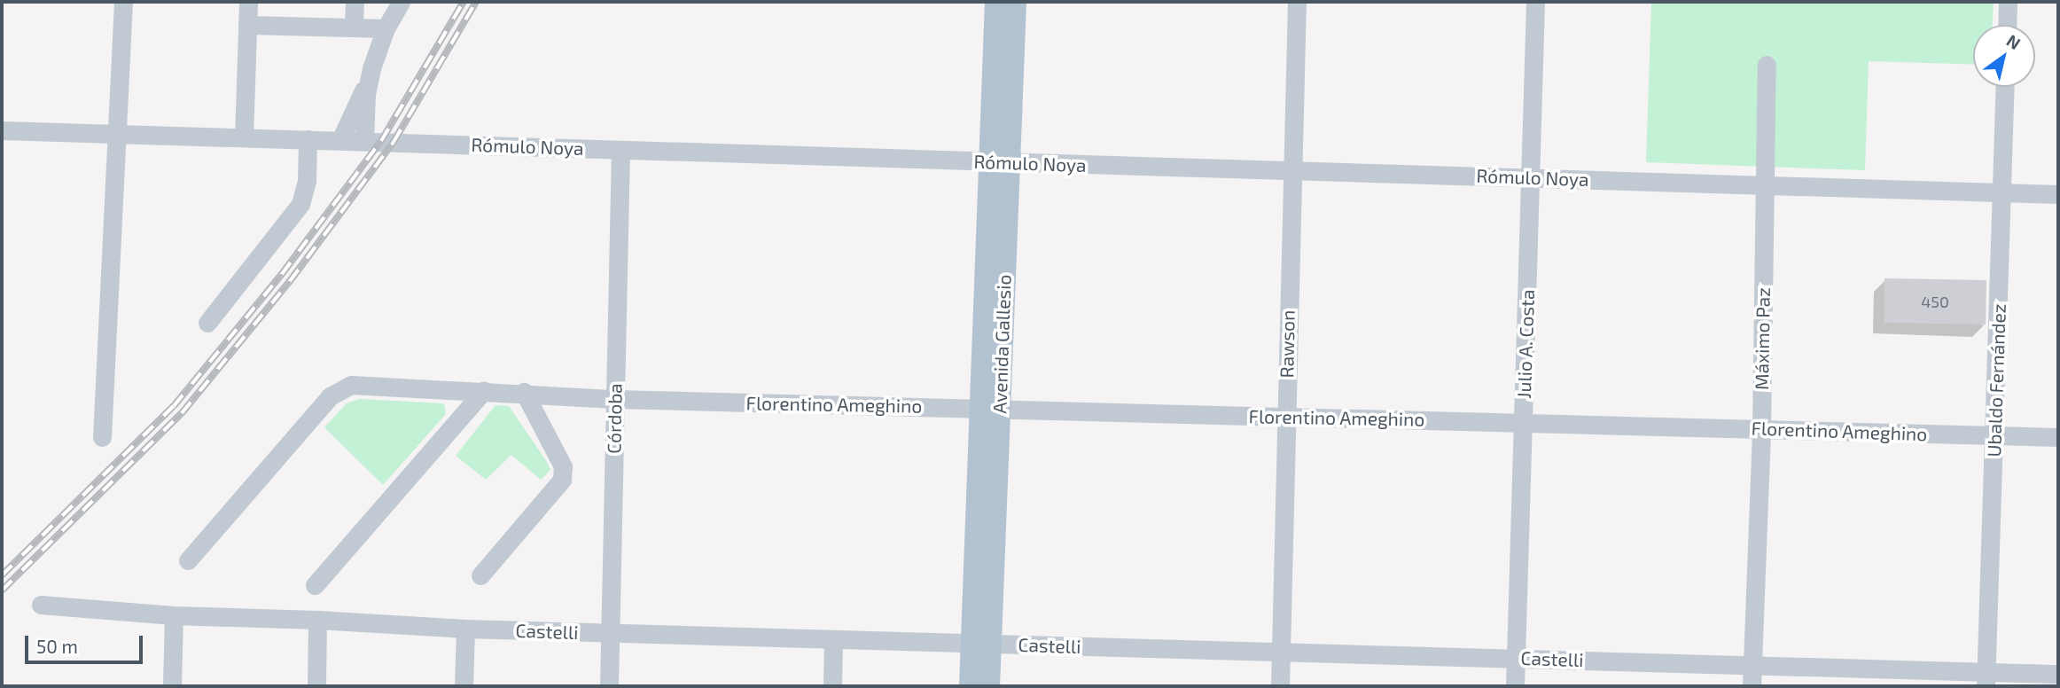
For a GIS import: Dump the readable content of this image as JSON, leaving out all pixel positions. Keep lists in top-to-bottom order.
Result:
{
  "streets": {
    "main road": ["Avenida Gallesio"],
    "street": [
      "Rómulo Noya",
      "Máximo Paz",
      "Rawson",
      "Julio A. Costa",
      "Ubaldo Fernández",
      "Florentino Ameghino",
      "Córdoba",
      "Castelli"
    ]
  },
  "crossings": [
    ["Rómulo Noya", "Máximo Paz"],
    ["Rómulo Noya", "Avenida Gallesio"],
    ["Rómulo Noya", "Rawson"],
    ["Rómulo Noya", "Julio A. Costa"],
    ["Rómulo Noya", "Ubaldo Fernández"],
    ["Rómulo Noya", "Córdoba"],
    ["Máximo Paz", "Florentino Ameghino"],
    ["Máximo Paz", "Castelli"],
    ["Avenida Gallesio", "Florentino Ameghino"],
    ["Avenida Gallesio", "Castelli"],
    ["Rawson", "Florentino Ameghino"],
    ["Rawson", "Castelli"],
    ["Julio A. Costa", "Florentino Ameghino"],
    ["Julio A. Costa", "Castelli"],
    ["Ubaldo Fernández", "Florentino Ameghino"],
    ["Ubaldo Fernández", "Castelli"],
    ["Florentino Ameghino", "Córdoba"],
    ["Córdoba", "Castelli"]
  ],
  "house_numbers": ["450"],
  "scale_bar": "50 m",
  "north": "top right"
}
